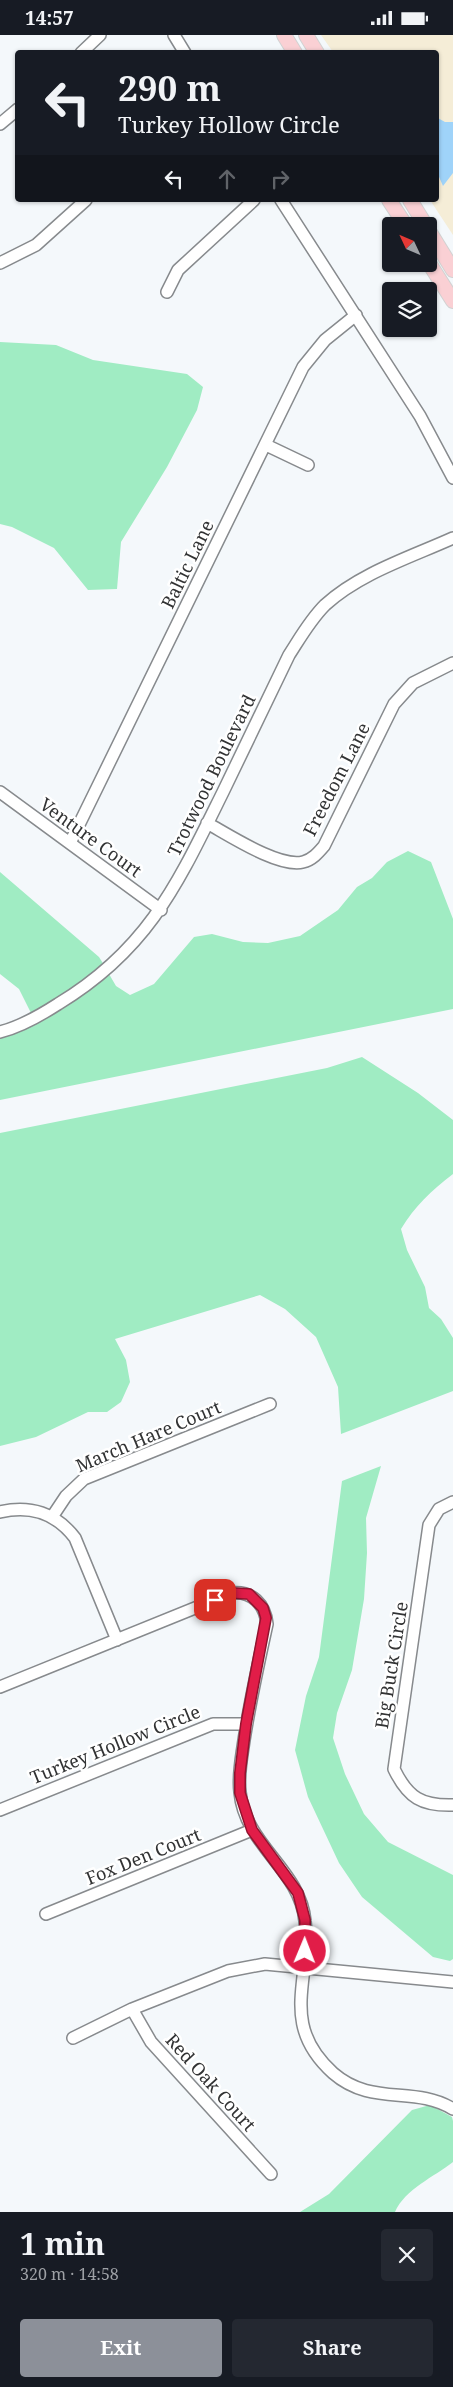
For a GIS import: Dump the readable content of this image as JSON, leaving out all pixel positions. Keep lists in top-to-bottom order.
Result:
{
  "streets": {
    "street": [
      "Baltic Lane",
      "Trotwood Boulevard",
      "Freedom Lane",
      "Venture Court",
      "March Hare Court",
      "Big Buck Circle",
      "Turkey Hollow Circle",
      "Fox Den Court",
      "Red Oak Court"
    ]
  },
  "crossings": [
    ["Baltic Lane", "Venture Court"],
    ["Trotwood Boulevard", "Freedom Lane"],
    ["Trotwood Boulevard", "Venture Court"]
  ],
  "north": "top left",
  "page": {
    "status": "14:57",
    "turn": ["290 m", "Turkey Hollow Circle"],
    "heading": ["1 min", "320 m · 14:58"],
    "buttons": ["Exit", "Share"]
  }
}
